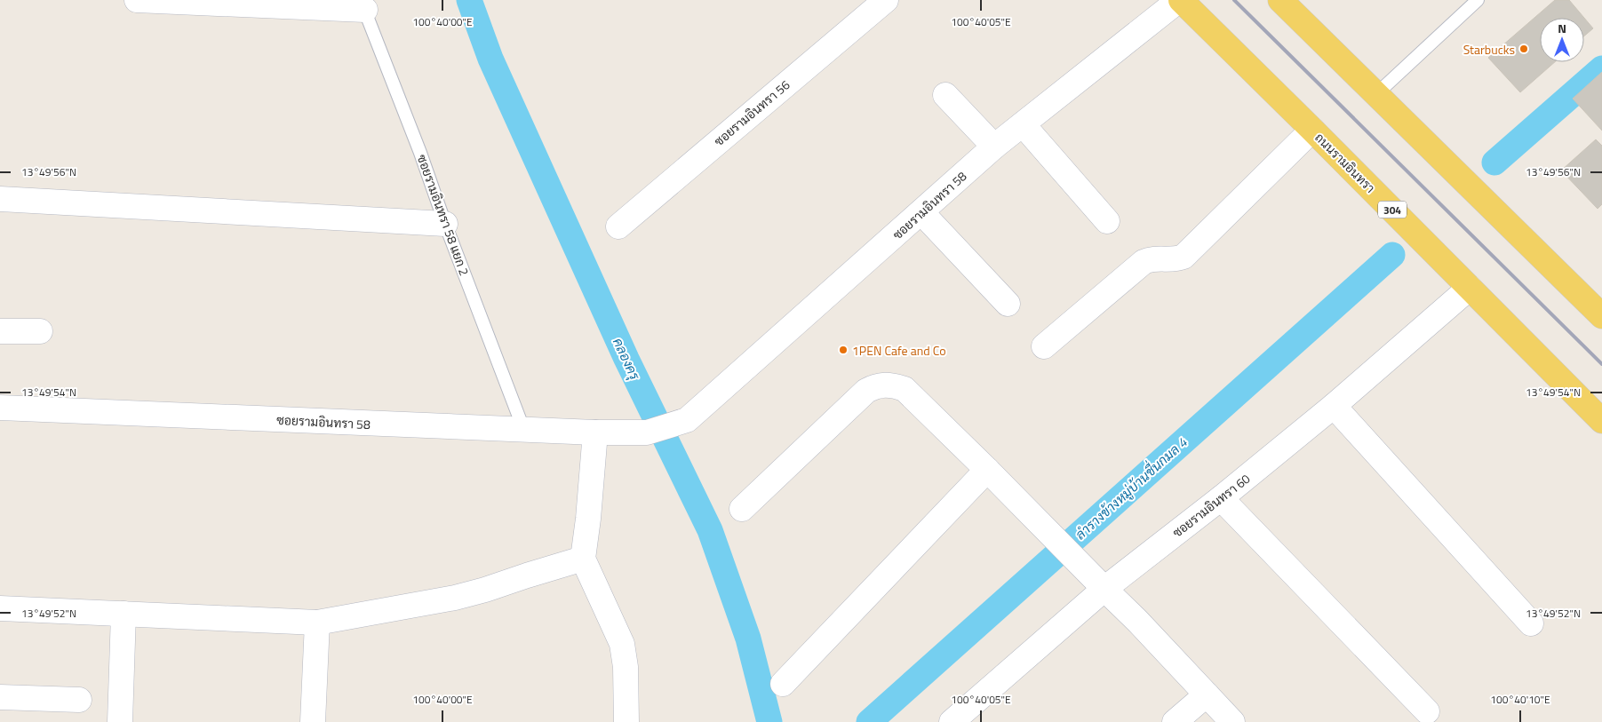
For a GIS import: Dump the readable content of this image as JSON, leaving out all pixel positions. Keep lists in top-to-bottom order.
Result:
{
  "streets": {
    "main road": ["ถนนรามอินทรา", "304"],
    "street": ["ซอยรามอินทรา 56", "ซอยรามอินทรา 58", "ซอยรามอินทรา 60"],
    "lane": ["ซอยรามอินทรา 58 แยก 2"]
  },
  "crossings": [
    ["ถนนรามอินทรา", "ซอยรามอินทรา 58"],
    ["ถนนรามอินทรา", "ซอยรามอินทรา 60"],
    ["ซอยรามอินทรา 58", "ซอยรามอินทรา 58 แยก 2"]
  ],
  "water": ["คลองครุ", "ลำรางข้างหมู่บ้านชื่นกมล 4"],
  "places": ["Starbucks", "1PEN Cafe and Co"],
  "north": "top",
  "coordinates": [
    "100°40'00\"E",
    "100°40'05\"E",
    "13°49'56\"N",
    "13°49'54\"N",
    "13°49'52\"N",
    "100°40'10\"E"
  ]
}
